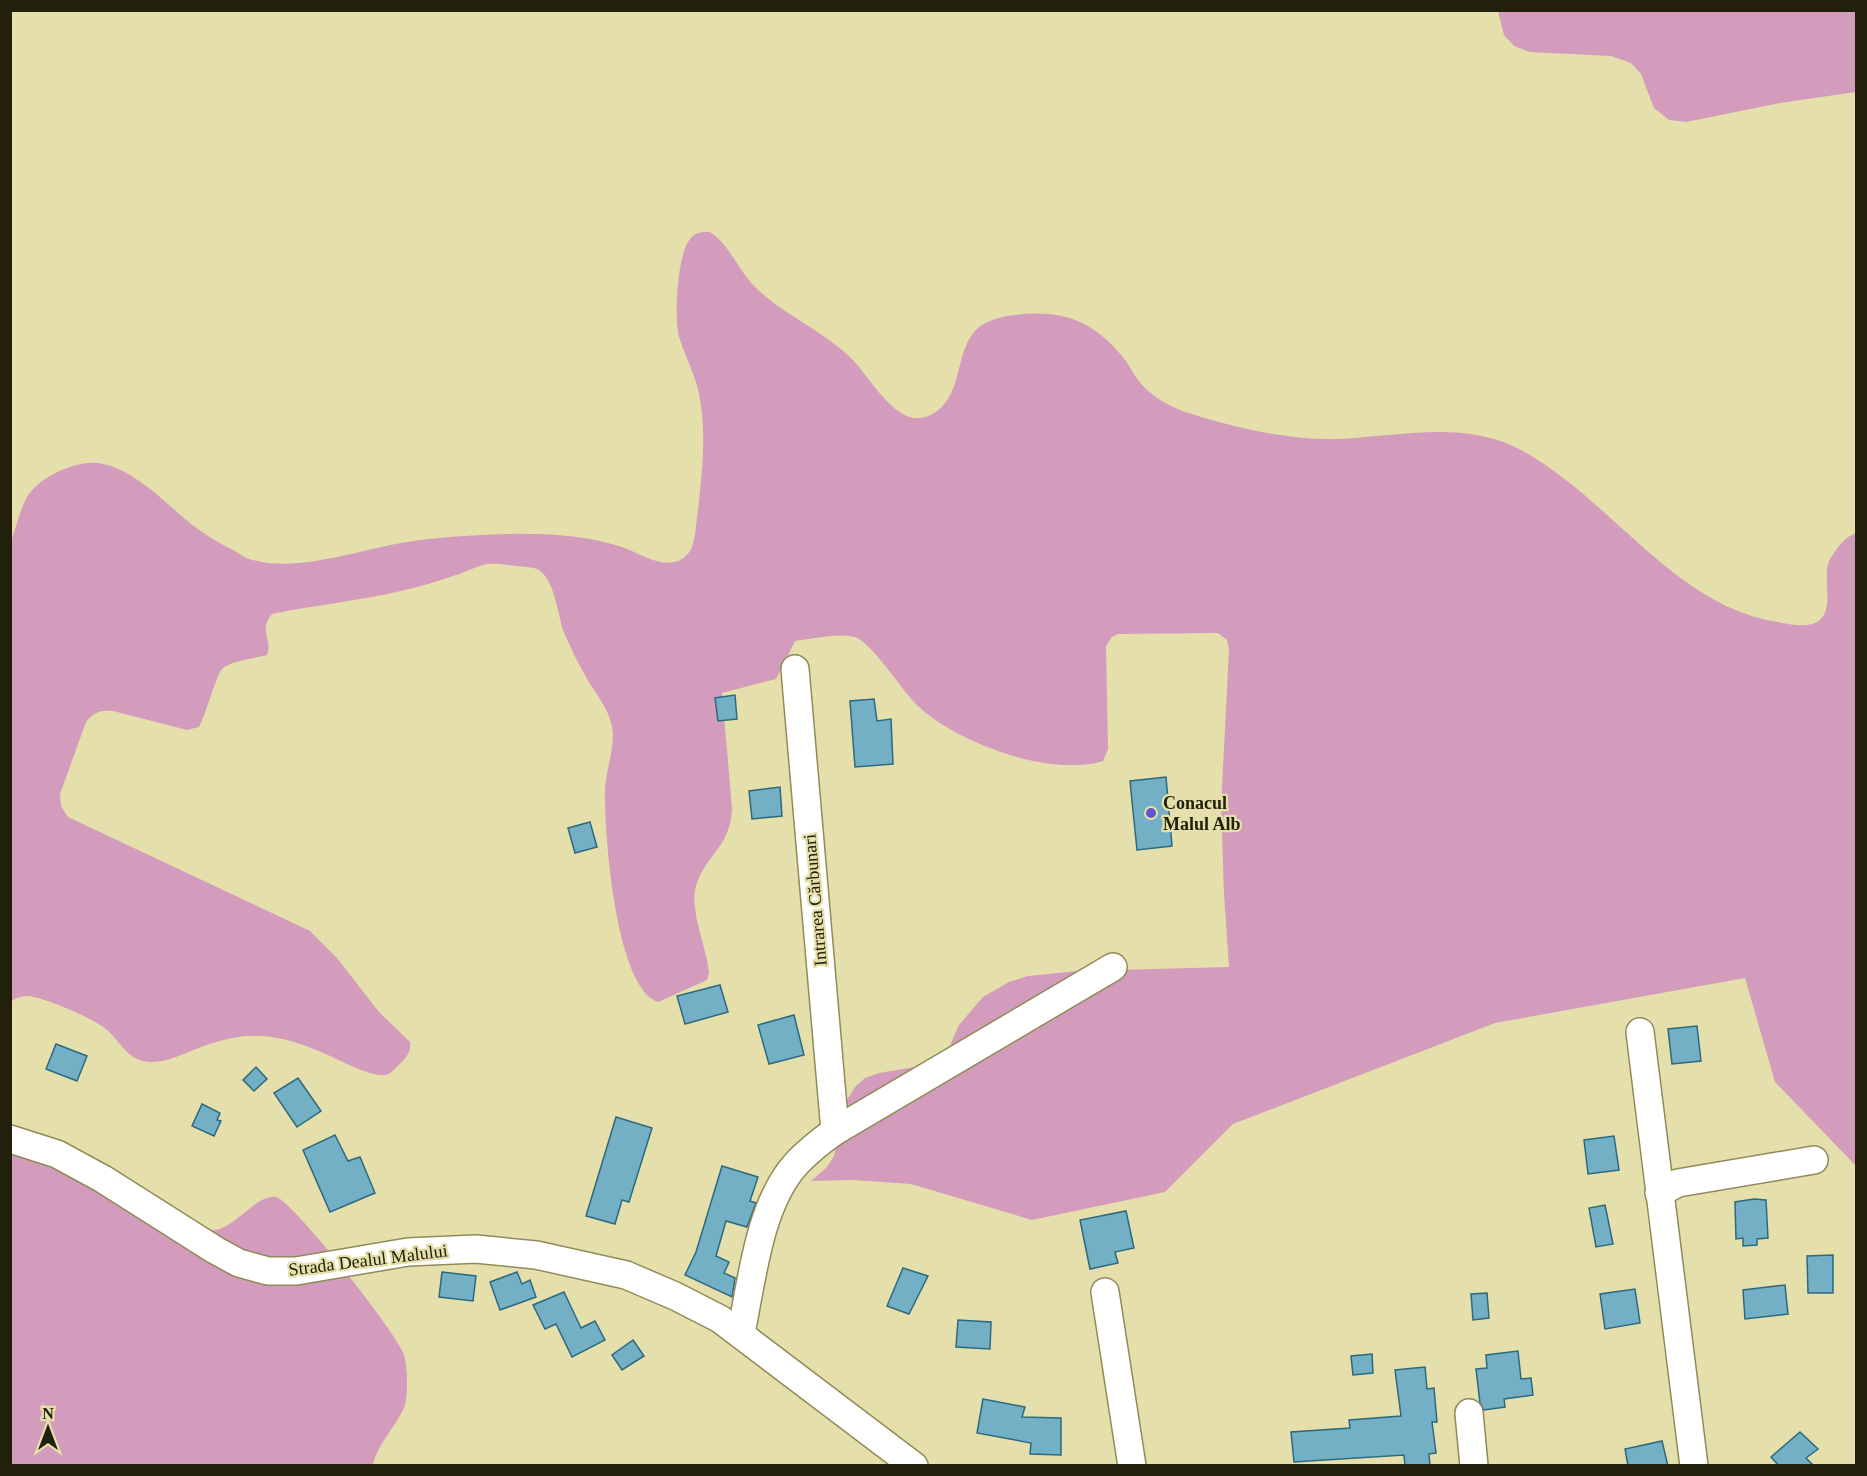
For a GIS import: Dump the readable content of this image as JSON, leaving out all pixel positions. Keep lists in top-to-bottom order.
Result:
{
  "streets": {
    "street": ["Intrarea Cărbunari", "Strada Dealul Malului"]
  },
  "places": ["Conacul Malul Alb"],
  "north": "top"
}
